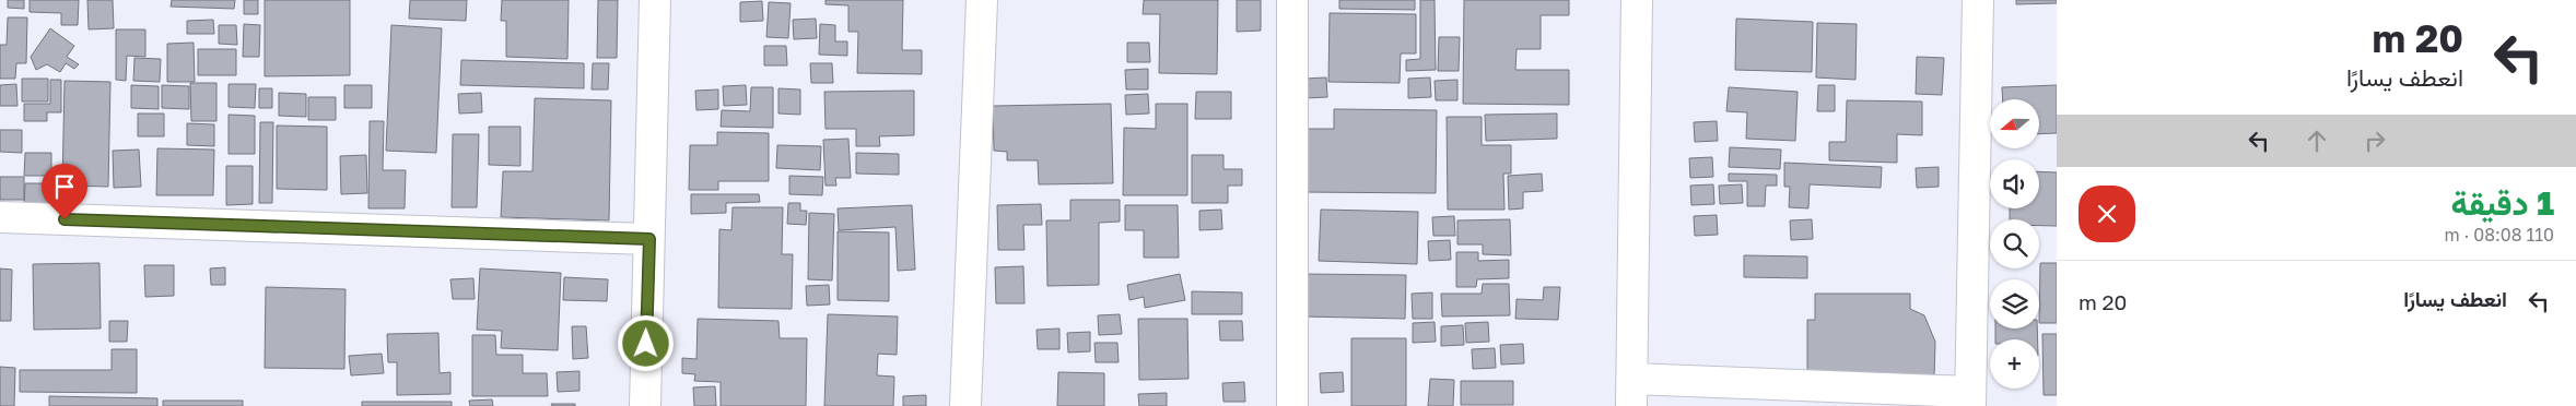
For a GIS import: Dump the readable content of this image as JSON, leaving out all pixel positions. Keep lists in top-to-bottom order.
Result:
{
  "north": "left",
  "page": {
    "turn": ["20 m", "انعطف يسارًا"],
    "map_buttons": "+",
    "heading": ["1 دقيقة", "110 m · 08:08"],
    "list": [
      {
        "name": "انعطف يسارًا",
        "value": "20 m"
      }
    ]
  }
}
